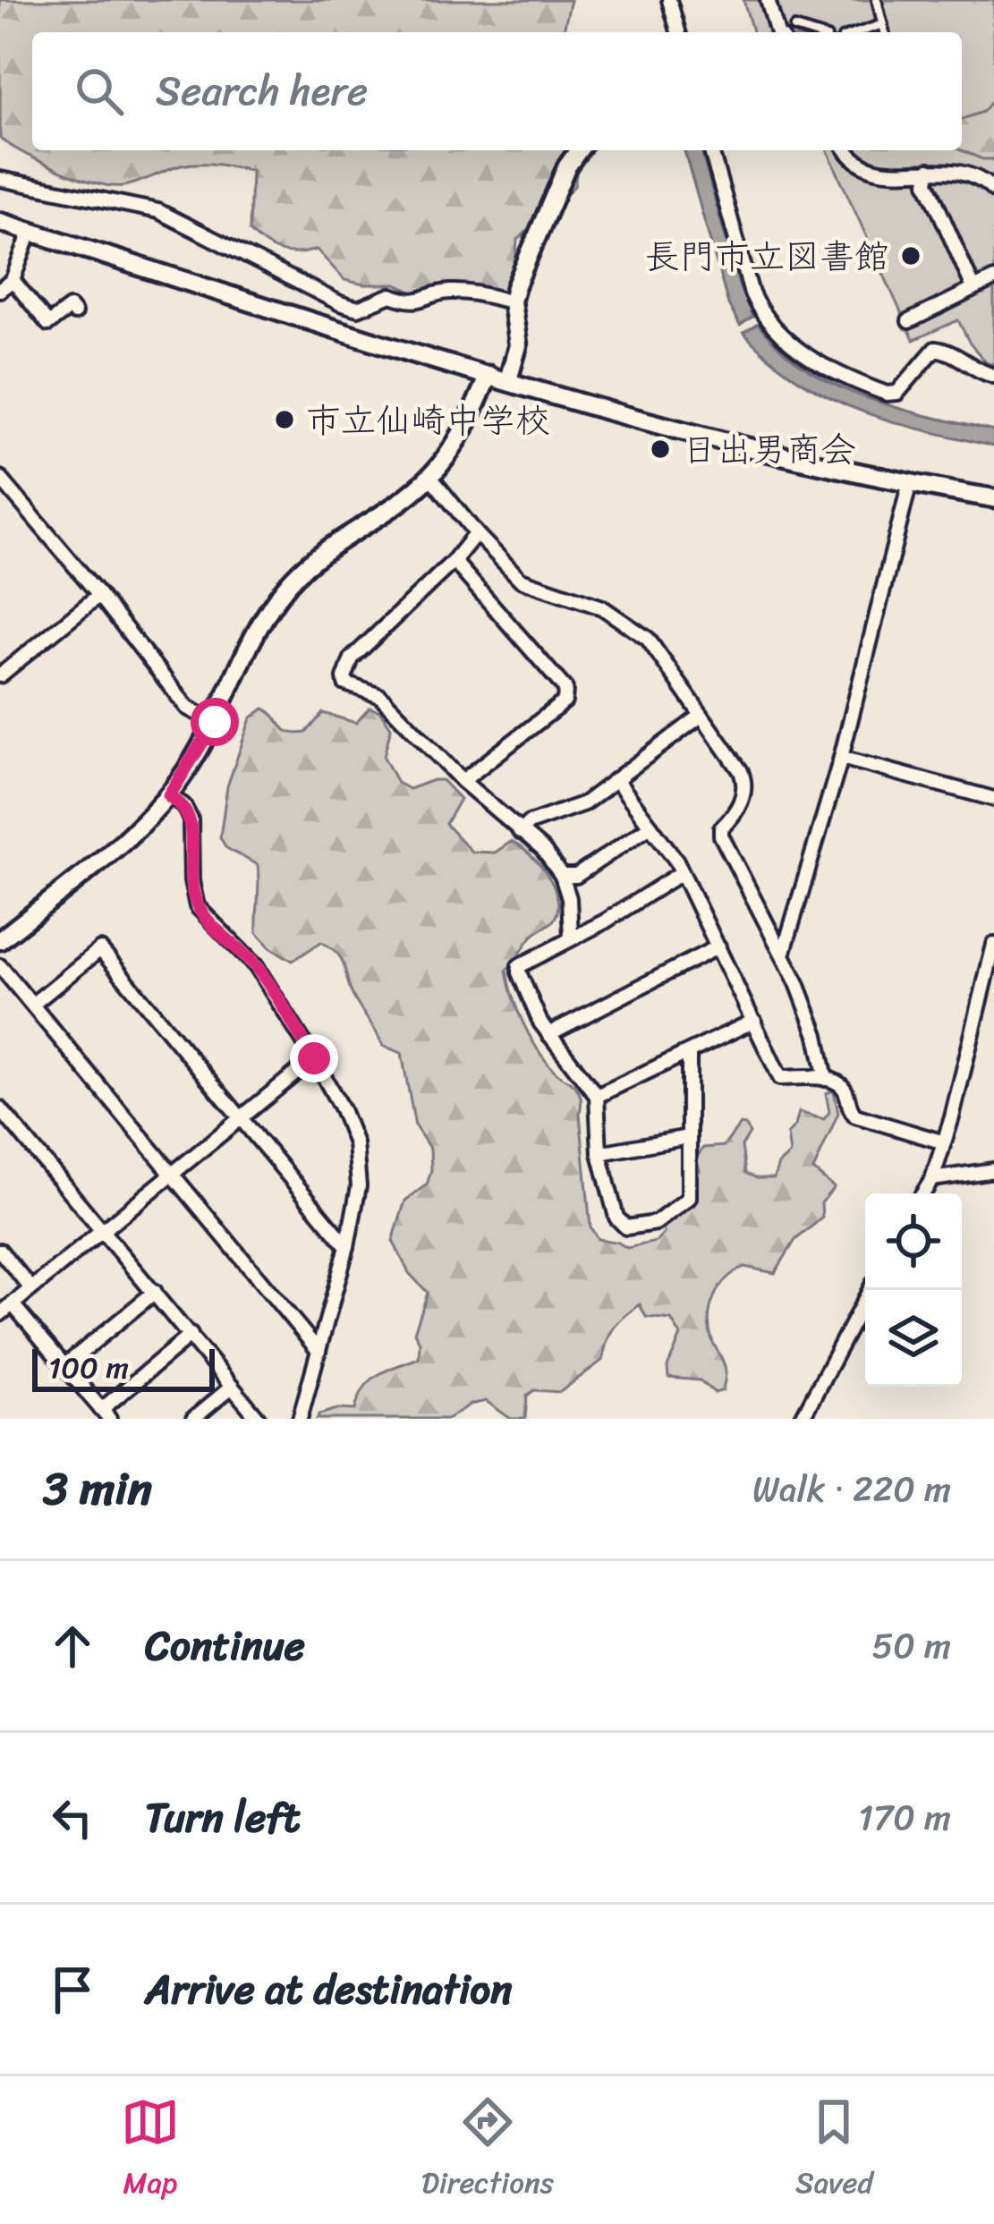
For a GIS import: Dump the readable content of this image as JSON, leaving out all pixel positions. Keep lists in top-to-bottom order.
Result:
{
  "places": ["長門市立図書館", "市立仙崎中学校", "日出男商会"],
  "scale_bar": "100 m",
  "page": {
    "search": "Search here",
    "scale": "100 m",
    "heading": ["3 min", "Walk · 220 m"],
    "list": [
      ["Continue", "50 m"],
      ["Turn left", "170 m"],
      "Arrive at destination"
    ],
    "nav": ["Map", "Directions", "Saved"]
  }
}
